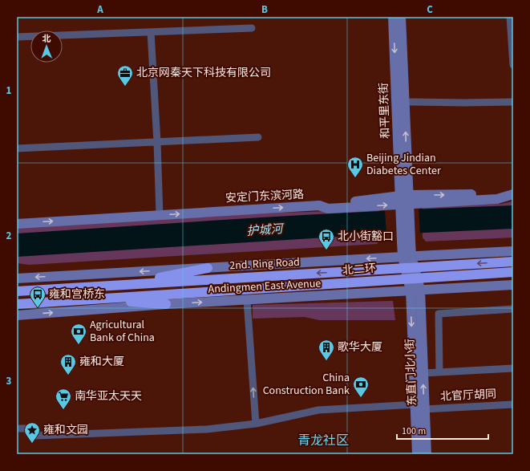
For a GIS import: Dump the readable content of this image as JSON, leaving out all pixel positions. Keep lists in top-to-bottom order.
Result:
{
  "streets": {
    "highway": ["2nd. Ring Road", "北二环"],
    "street": [
      "和平里东街",
      "安定门东滨河路",
      "Andingmen East Avenue",
      "东直门北小街",
      "北官厅胡同"
    ]
  },
  "crossings": [
    ["和平里东街", "Andingmen East Avenue"],
    ["和平里东街", "东直门北小街"],
    ["Andingmen East Avenue", "东直门北小街"],
    ["东直门北小街", "北官厅胡同"]
  ],
  "districts": ["青龙社区"],
  "water": ["护城河"],
  "places": {
    "office": ["北京网秦天下科技有限公司"],
    "hospital": ["Beijing Jindian Diabetes Center"],
    "bus stop": ["北小街豁口", "雍和宫桥东"],
    "bank": ["Agricultural Bank of China", "China Construction Bank"],
    "building": ["歌华大厦", "雍和大厦"],
    "supermarket": ["南华亚太天天"],
    "place": ["雍和文园"]
  },
  "scale_bar": "100 m",
  "north": "top",
  "grid": {
    "columns": ["A", "B", "C"],
    "rows": ["1", "2", "3"]
  }
}
